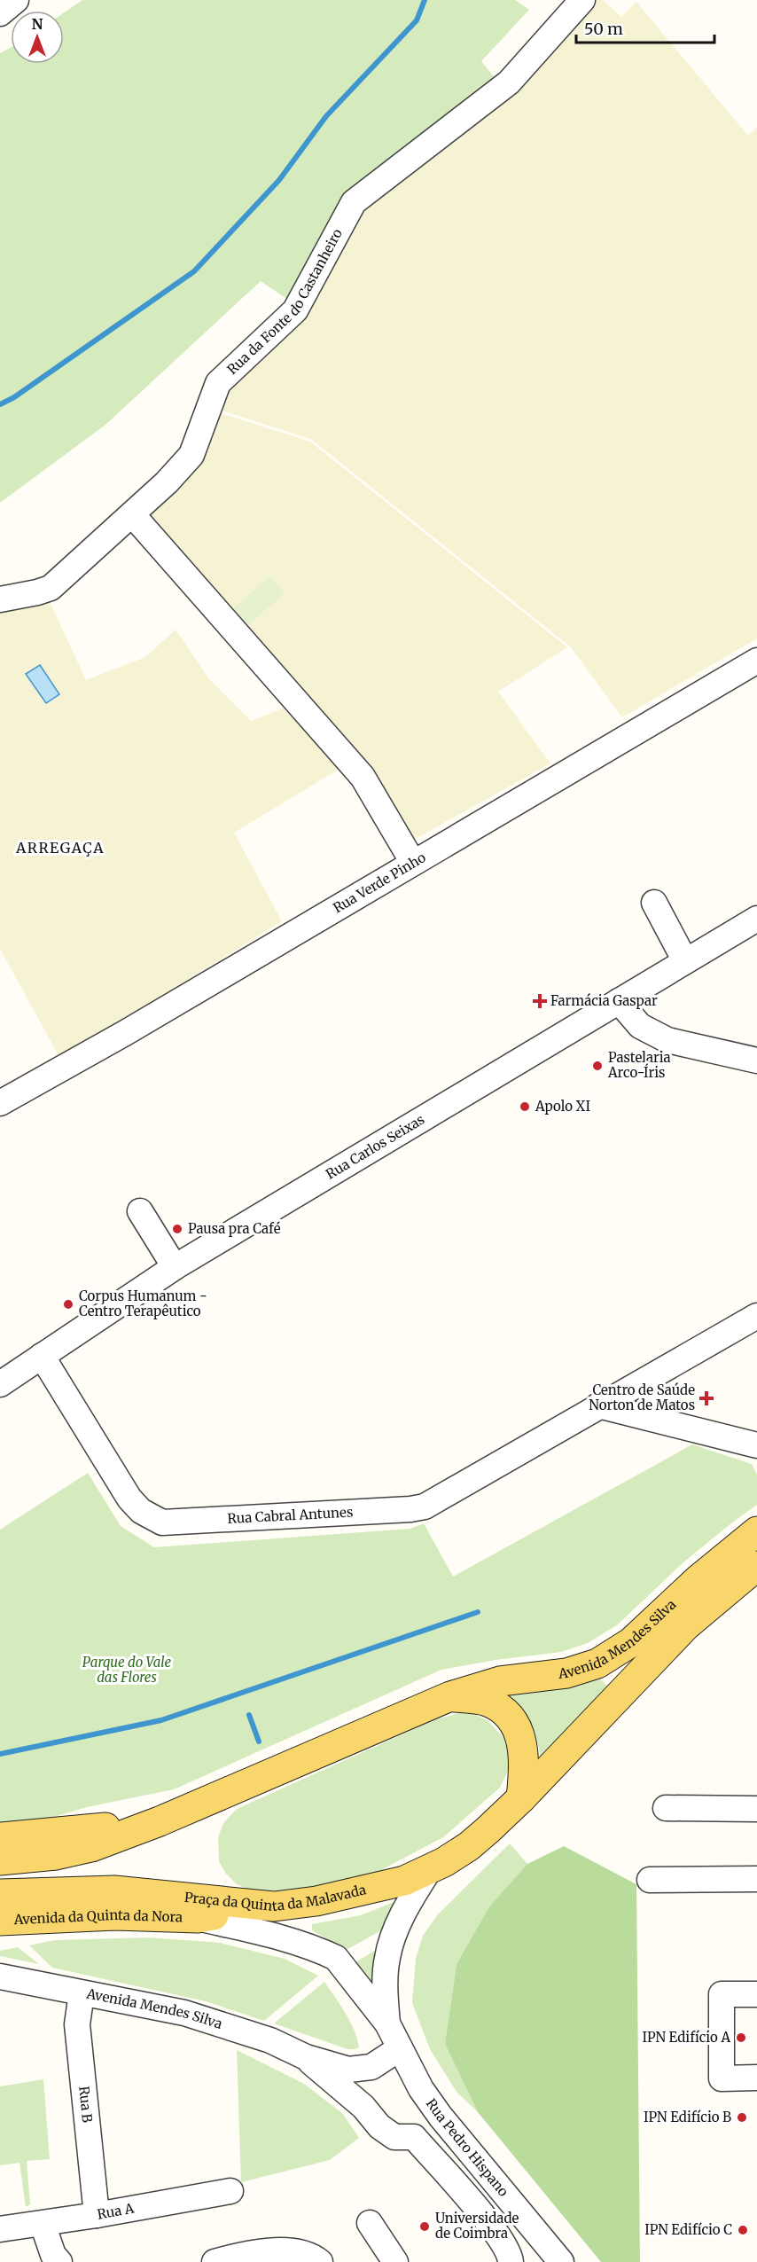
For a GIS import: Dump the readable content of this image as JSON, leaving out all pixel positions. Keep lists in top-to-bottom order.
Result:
{
  "streets": {
    "main road": ["Avenida Mendes Silva", "Praça da Quinta da Malavada", "Avenida da Quinta da Nora"],
    "street": [
      "Rua da Fonte do Castanheiro",
      "Rua Verde Pinho",
      "Rua Carlos Seixas",
      "Rua Cabral Antunes",
      "Rua B",
      "Rua Pedro Hispano",
      "Rua A"
    ]
  },
  "crossings": [
    ["Rua Carlos Seixas", "Rua Cabral Antunes"],
    ["Avenida Mendes Silva", "Praça da Quinta da Malavada"],
    ["Avenida Mendes Silva", "Rua B"],
    ["Praça da Quinta da Malavada", "Avenida da Quinta da Nora"],
    ["Praça da Quinta da Malavada", "Rua Pedro Hispano"],
    ["Avenida da Quinta da Nora", "Rua Pedro Hispano"],
    ["Rua B", "Rua A"]
  ],
  "districts": ["ARREGAÇA"],
  "parks": ["Parque do Vale das Flores"],
  "places": {
    "health": ["Farmácia Gaspar", "Centro de Saúde Norton de Matos"],
    "other": [
      "Pastelaria Arco-Íris",
      "Apolo XI",
      "Pausa pra Café",
      "Corpus Humanum - Centro Terapêutico",
      "IPN Edifício A",
      "IPN Edifício B",
      "Universidade de Coimbra",
      "IPN Edifício C"
    ]
  },
  "scale_bar": "50 m",
  "north": "top"
}
